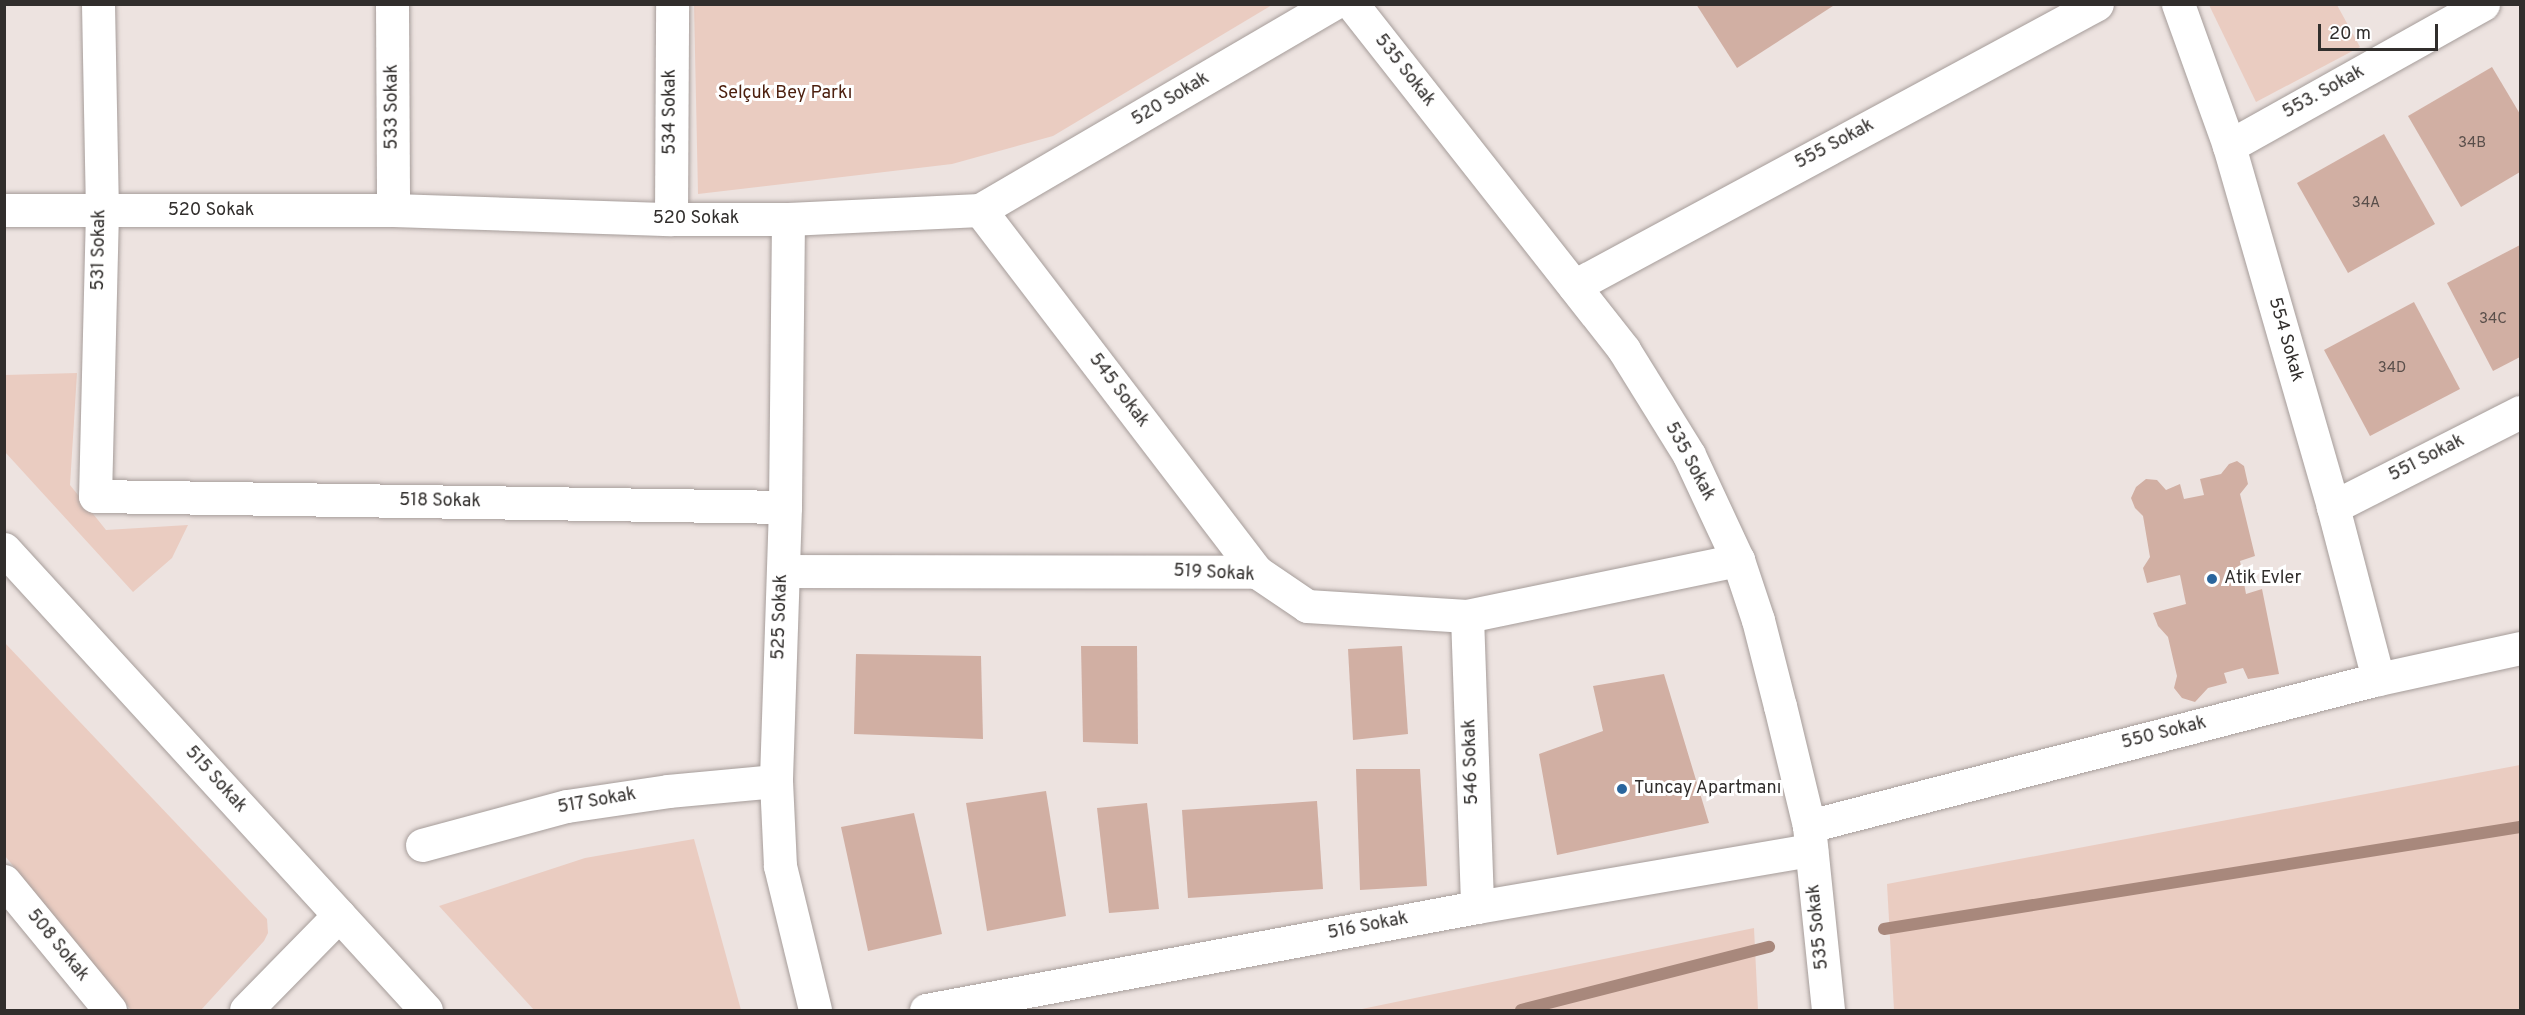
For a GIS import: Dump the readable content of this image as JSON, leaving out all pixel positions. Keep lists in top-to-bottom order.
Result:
{
  "streets": {
    "street": [
      "535 Sokak",
      "553. Sokak",
      "520 Sokak",
      "533 Sokak",
      "534 Sokak",
      "555 Sokak",
      "531 Sokak",
      "554 Sokak",
      "545 Sokak",
      "551 Sokak",
      "518 Sokak",
      "519 Sokak",
      "525 Sokak",
      "550 Sokak",
      "546 Sokak",
      "515 Sokak",
      "517 Sokak",
      "516 Sokak",
      "508 Sokak"
    ]
  },
  "crossings": [
    ["535 Sokak", "555 Sokak"],
    ["535 Sokak", "519 Sokak"],
    ["535 Sokak", "550 Sokak"],
    ["535 Sokak", "516 Sokak"],
    ["553. Sokak", "554 Sokak"],
    ["520 Sokak", "533 Sokak"],
    ["520 Sokak", "534 Sokak"],
    ["520 Sokak", "531 Sokak"],
    ["520 Sokak", "545 Sokak"],
    ["520 Sokak", "525 Sokak"],
    ["531 Sokak", "518 Sokak"],
    ["554 Sokak", "551 Sokak"],
    ["554 Sokak", "550 Sokak"],
    ["545 Sokak", "519 Sokak"],
    ["518 Sokak", "525 Sokak"],
    ["519 Sokak", "525 Sokak"],
    ["519 Sokak", "546 Sokak"],
    ["525 Sokak", "517 Sokak"],
    ["550 Sokak", "516 Sokak"],
    ["546 Sokak", "516 Sokak"]
  ],
  "parks": ["Selçuk Bey Parkı"],
  "places": ["Atik Evler", "Tuncay Apartmanı"],
  "house_numbers": [
    "34B",
    "34A",
    "34C",
    "34D"
  ],
  "scale_bar": "20 m"
}
